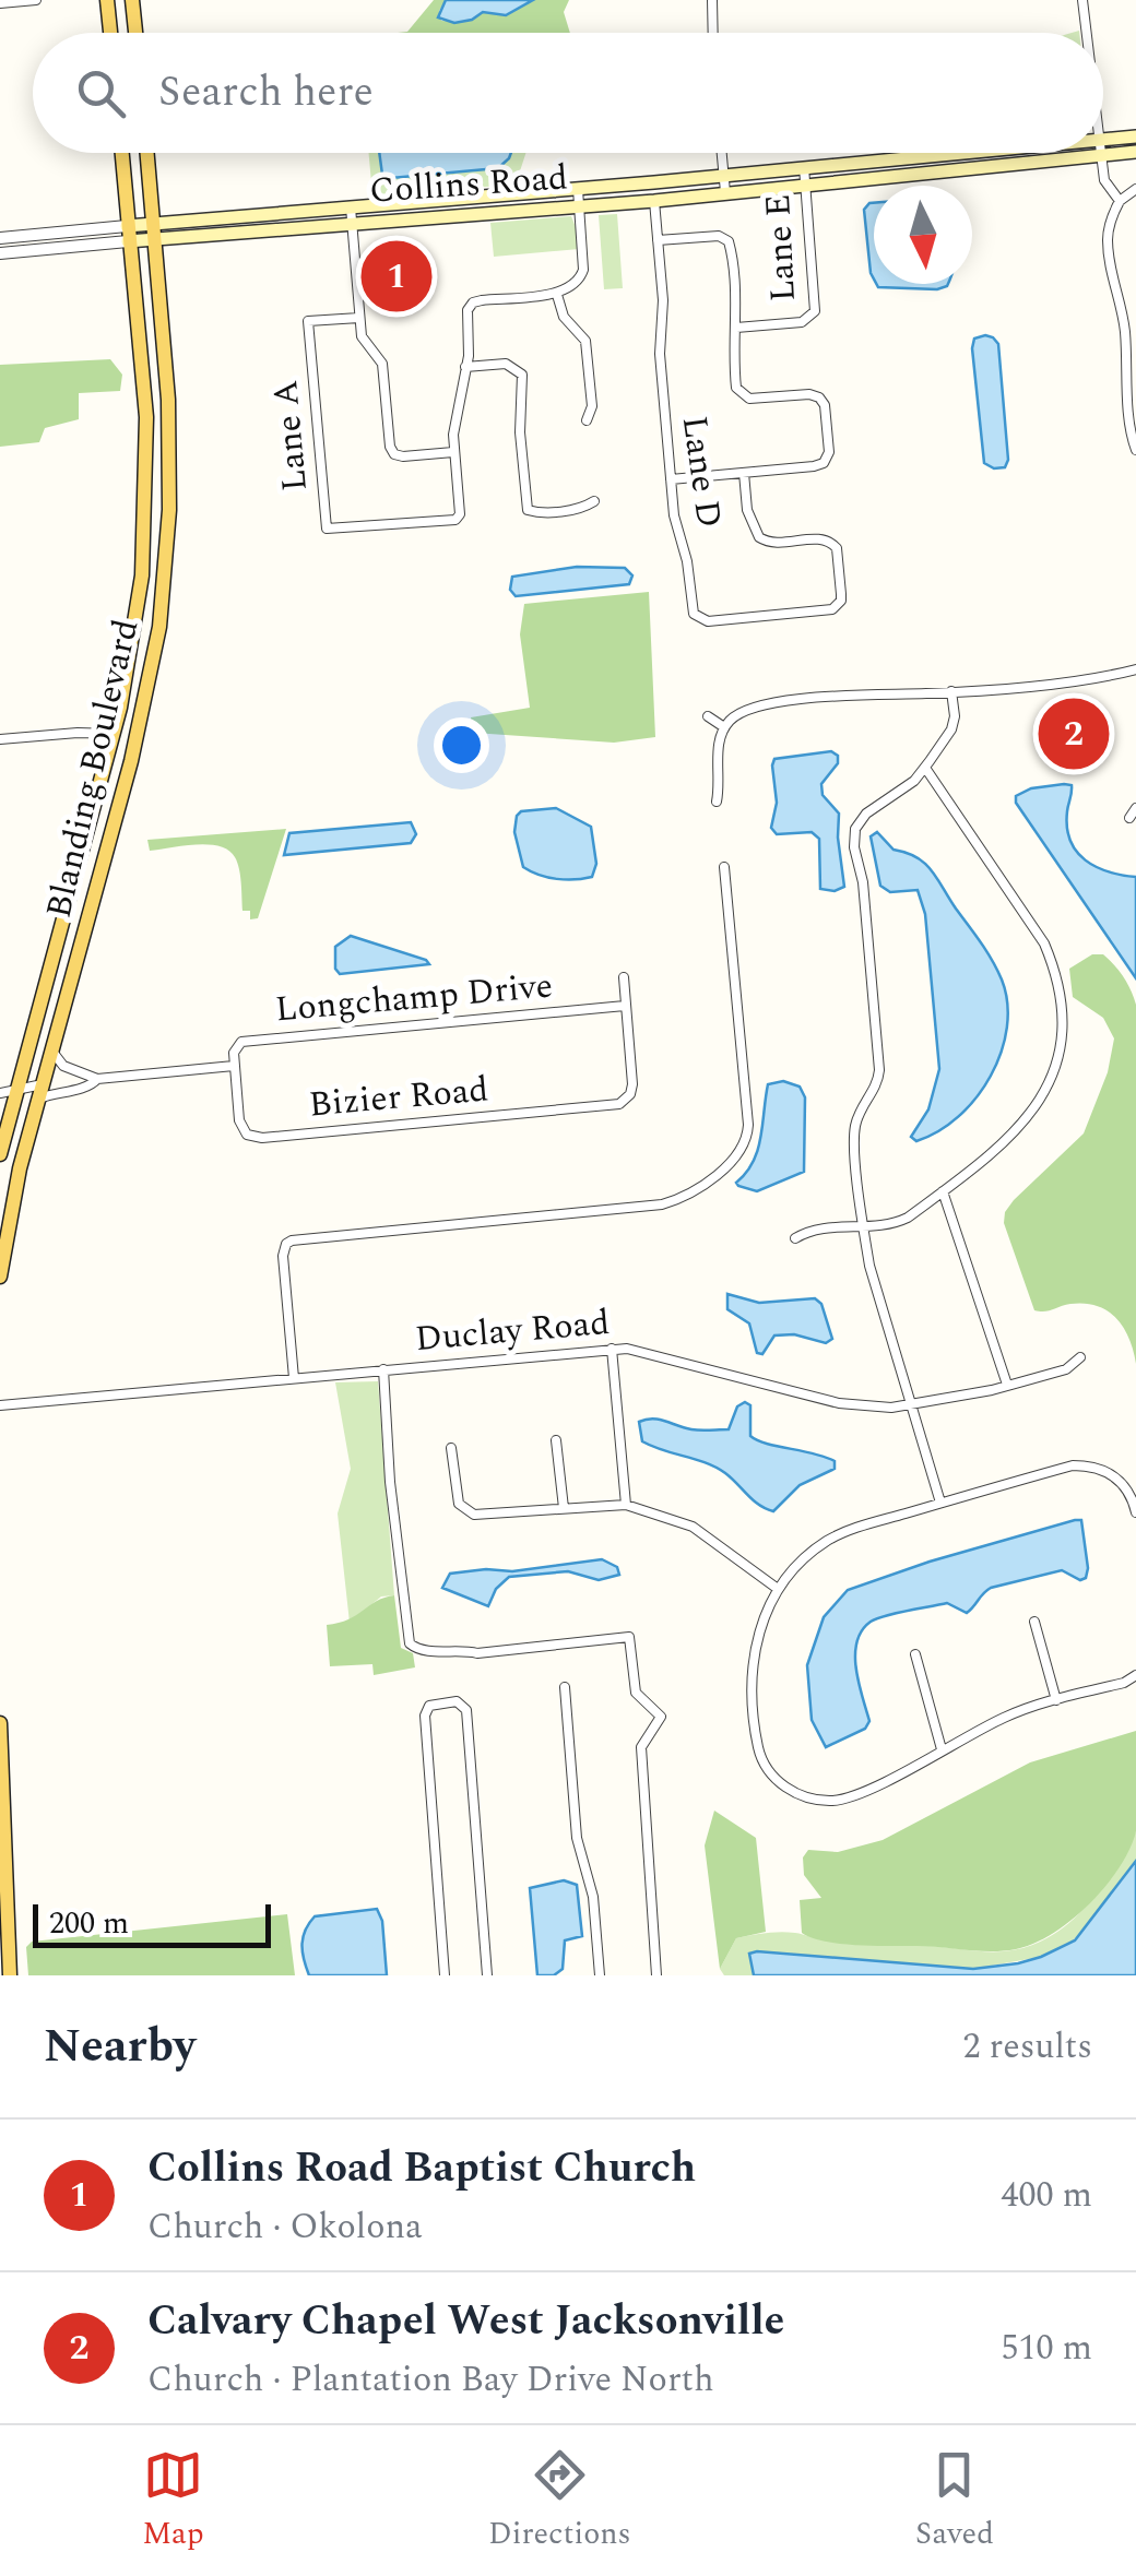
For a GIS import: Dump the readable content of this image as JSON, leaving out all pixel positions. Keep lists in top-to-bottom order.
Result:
{
  "streets": {
    "main road": ["Collins Road", "Blanding Boulevard"],
    "street": [
      "Lane E",
      "Lane A",
      "Lane D",
      "Longchamp Drive",
      "Bizier Road",
      "Duclay Road"
    ]
  },
  "crossings": [
    ["Collins Road", "Lane E"],
    ["Collins Road", "Lane D"],
    ["Collins Road", "Blanding Boulevard"],
    ["Lane E", "Lane D"],
    ["Longchamp Drive", "Bizier Road"]
  ],
  "scale_bar": "200 m",
  "north": "bottom",
  "page": {
    "search": "Search here",
    "pins": ["1", "2"],
    "scale": "200 m",
    "heading": ["Nearby", "2 results"],
    "list": [
      {
        "mark": "1",
        "name": "Collins Road Baptist Church",
        "note": "Church · Okolona",
        "value": "400 m"
      },
      {
        "mark": "2",
        "name": "Calvary Chapel West Jacksonville",
        "note": "Church · Plantation Bay Drive North",
        "value": "510 m"
      }
    ],
    "nav": ["Map", "Directions", "Saved"]
  }
}
